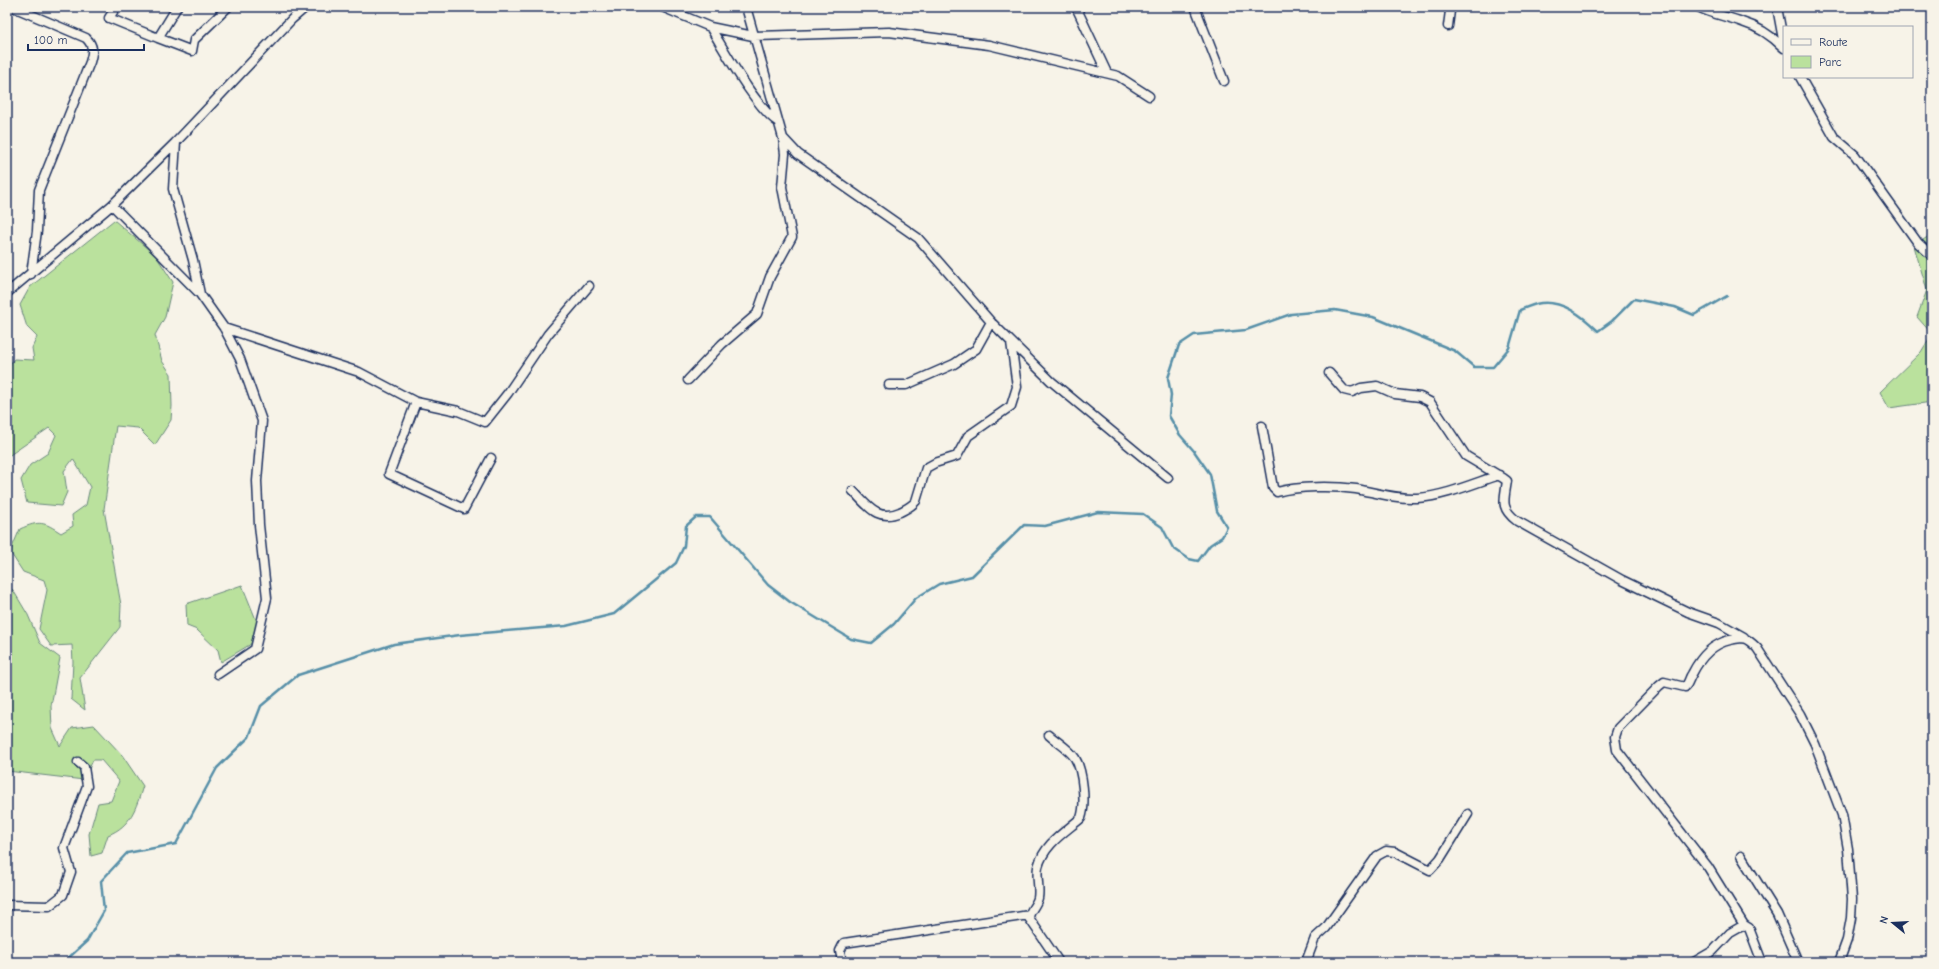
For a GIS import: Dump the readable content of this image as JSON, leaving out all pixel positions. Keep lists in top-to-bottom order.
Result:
{
  "legend": ["Route", "Parc"],
  "scale_bar": "100 m",
  "north": "left"
}
